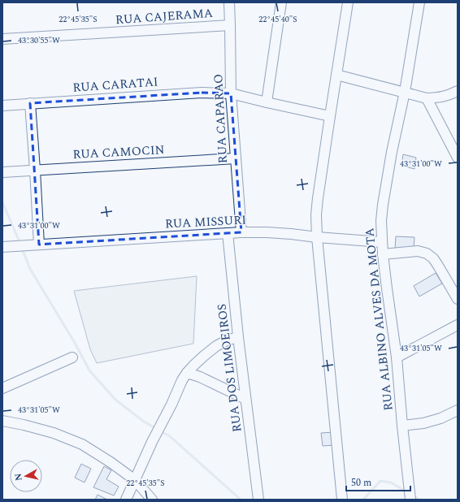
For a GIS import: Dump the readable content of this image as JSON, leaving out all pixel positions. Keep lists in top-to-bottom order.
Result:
{
  "streets": {
    "street": [
      "RUA CAJERAMA",
      "RUA CARATAI",
      "RUA CAPARAO",
      "RUA CAMOCIN",
      "RUA MISSURI",
      "RUA ALBINO ALVES DA MOTA",
      "RUA DOS LIMOEIROS"
    ]
  },
  "crossings": [
    ["RUA CAJERAMA", "RUA CAPARAO"],
    ["RUA CARATAI", "RUA CAPARAO"],
    ["RUA CAPARAO", "RUA CAMOCIN"],
    ["RUA CAPARAO", "RUA MISSURI"],
    ["RUA MISSURI", "RUA ALBINO ALVES DA MOTA"],
    ["RUA MISSURI", "RUA DOS LIMOEIROS"]
  ],
  "scale_bar": "50 m",
  "north": "left",
  "coordinates": [
    "22°45'35\"S",
    "22°45'40\"S",
    "43°30'55\"W",
    "43°31'00\"W",
    "43°31'05\"W"
  ]
}
